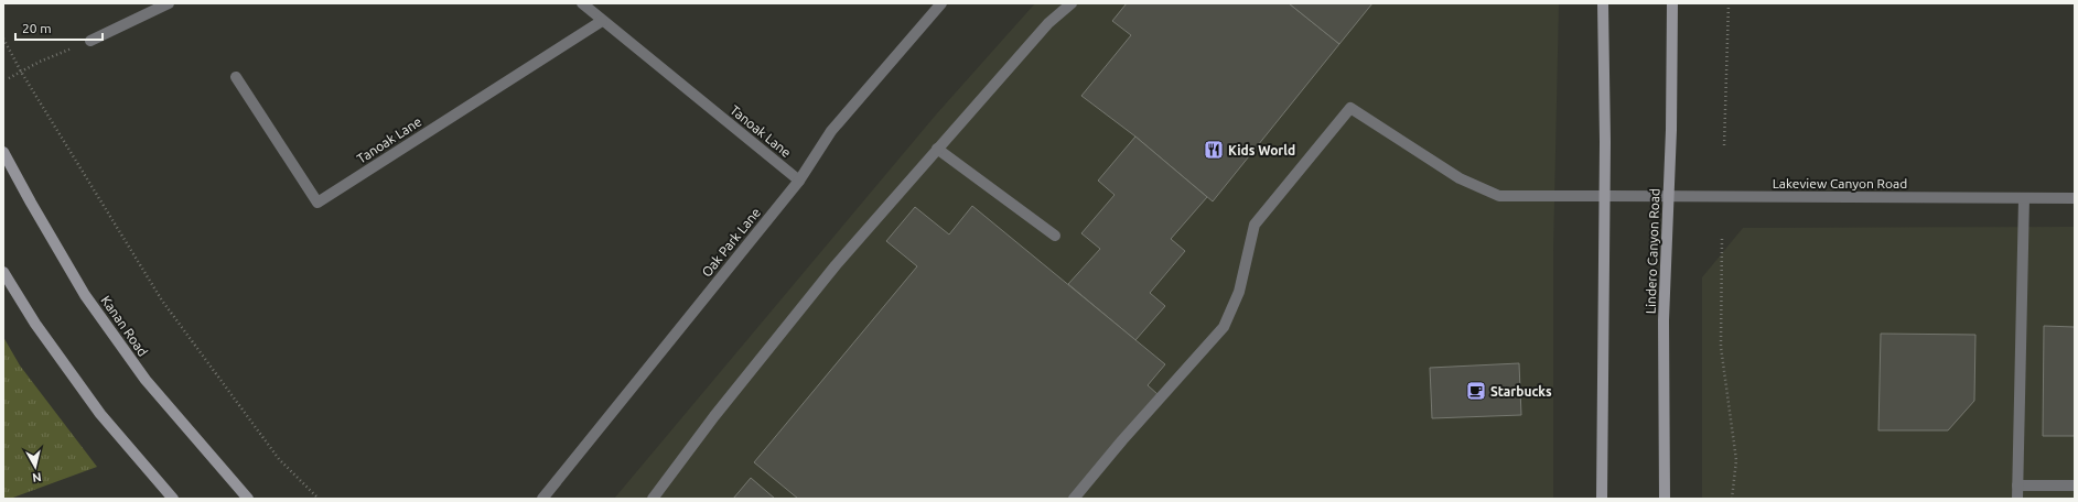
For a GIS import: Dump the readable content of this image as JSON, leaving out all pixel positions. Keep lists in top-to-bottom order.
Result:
{
  "streets": {
    "main road": ["Lindero Canyon Road", "Kanan Road"],
    "street": ["Tanoak Lane", "Lakeview Canyon Road", "Oak Park Lane"]
  },
  "crossings": [
    ["Tanoak Lane", "Oak Park Lane"],
    ["Lakeview Canyon Road", "Lindero Canyon Road"]
  ],
  "places": {
    "restaurant": ["Kids World"],
    "cafe": ["Starbucks"]
  },
  "scale_bar": "20 m",
  "north": "bottom"
}
